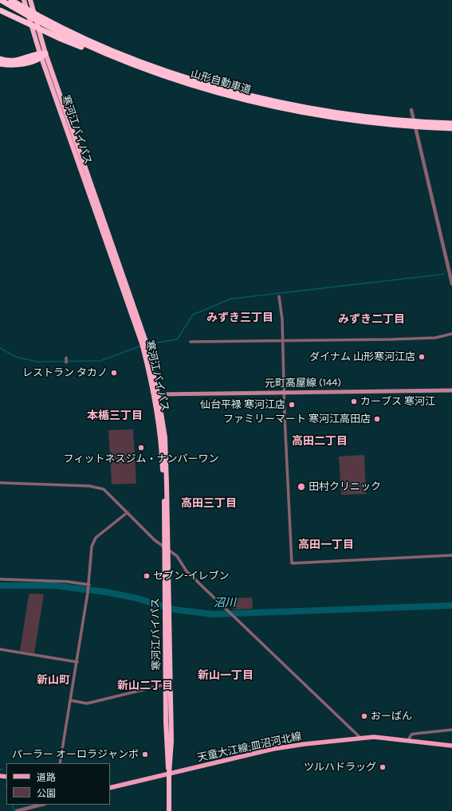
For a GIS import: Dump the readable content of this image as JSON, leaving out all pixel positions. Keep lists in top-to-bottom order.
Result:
{
  "streets": {
    "highway": ["山形自動車道", "寒河江バイパス"],
    "main road": ["元町高屋線 (144)", "天童大江線;皿沼河北線"]
  },
  "crossings": [
    ["寒河江バイパス", "元町高屋線 (144)"],
    ["寒河江バイパス", "天童大江線;皿沼河北線"]
  ],
  "districts": [
    "みずき三丁目",
    "みずき二丁目",
    "本楯三丁目",
    "高田二丁目",
    "高田三丁目",
    "高田一丁目",
    "新山一丁目",
    "新山町",
    "新山二丁目"
  ],
  "water": ["沼川"],
  "places": [
    "ダイナム 山形寒河江店",
    "レストラン タカノ",
    "カーブス 寒河江",
    "仙台平禄 寒河江店",
    "ファミリーマート 寒河江高田店",
    "フィットネスジム・ナンバーワン",
    "田村クリニック",
    "セブン-イレブン",
    "おーばん",
    "パーラー オーロラジャンボ",
    "ツルハドラッグ"
  ],
  "legend": ["道路", "公園"]
}
